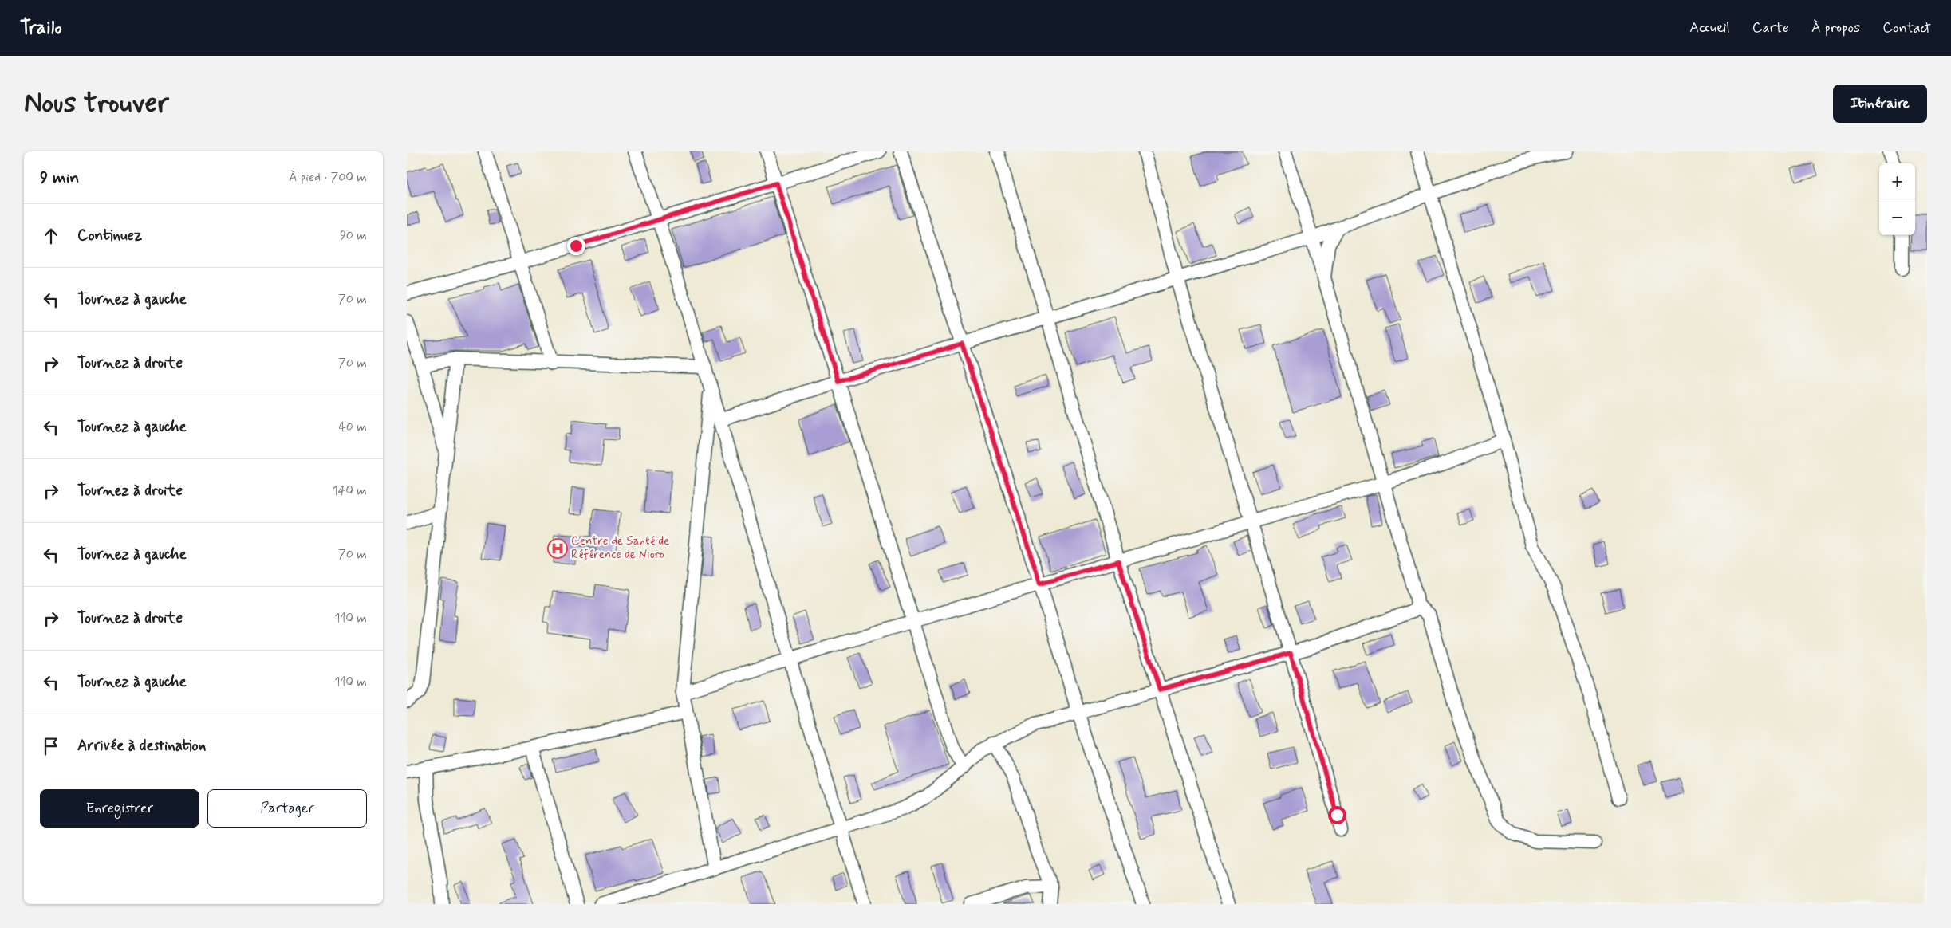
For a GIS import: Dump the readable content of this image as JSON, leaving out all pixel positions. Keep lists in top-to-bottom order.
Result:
{
  "places": {
    "hospital": ["Centre de Santé de Référence de Nioro"]
  },
  "page": {
    "header": "Trailo",
    "nav": [
      "Accueil",
      "Carte",
      "À propos",
      "Contact"
    ],
    "buttons": [
      "Itinéraire",
      ["Enregistrer", "Partager"]
    ],
    "title": "Nous trouver",
    "heading": ["9 min", "À pied · 700 m"],
    "map_buttons": ["+", "−"],
    "list": [
      ["Continuez", "90 m"],
      ["Tournez à gauche", "70 m"],
      ["Tournez à droite", "70 m"],
      ["Tournez à gauche", "40 m"],
      ["Tournez à droite", "140 m"],
      ["Tournez à gauche", "70 m"],
      ["Tournez à droite", "110 m"],
      ["Tournez à gauche", "110 m"],
      "Arrivée à destination"
    ]
  }
}
